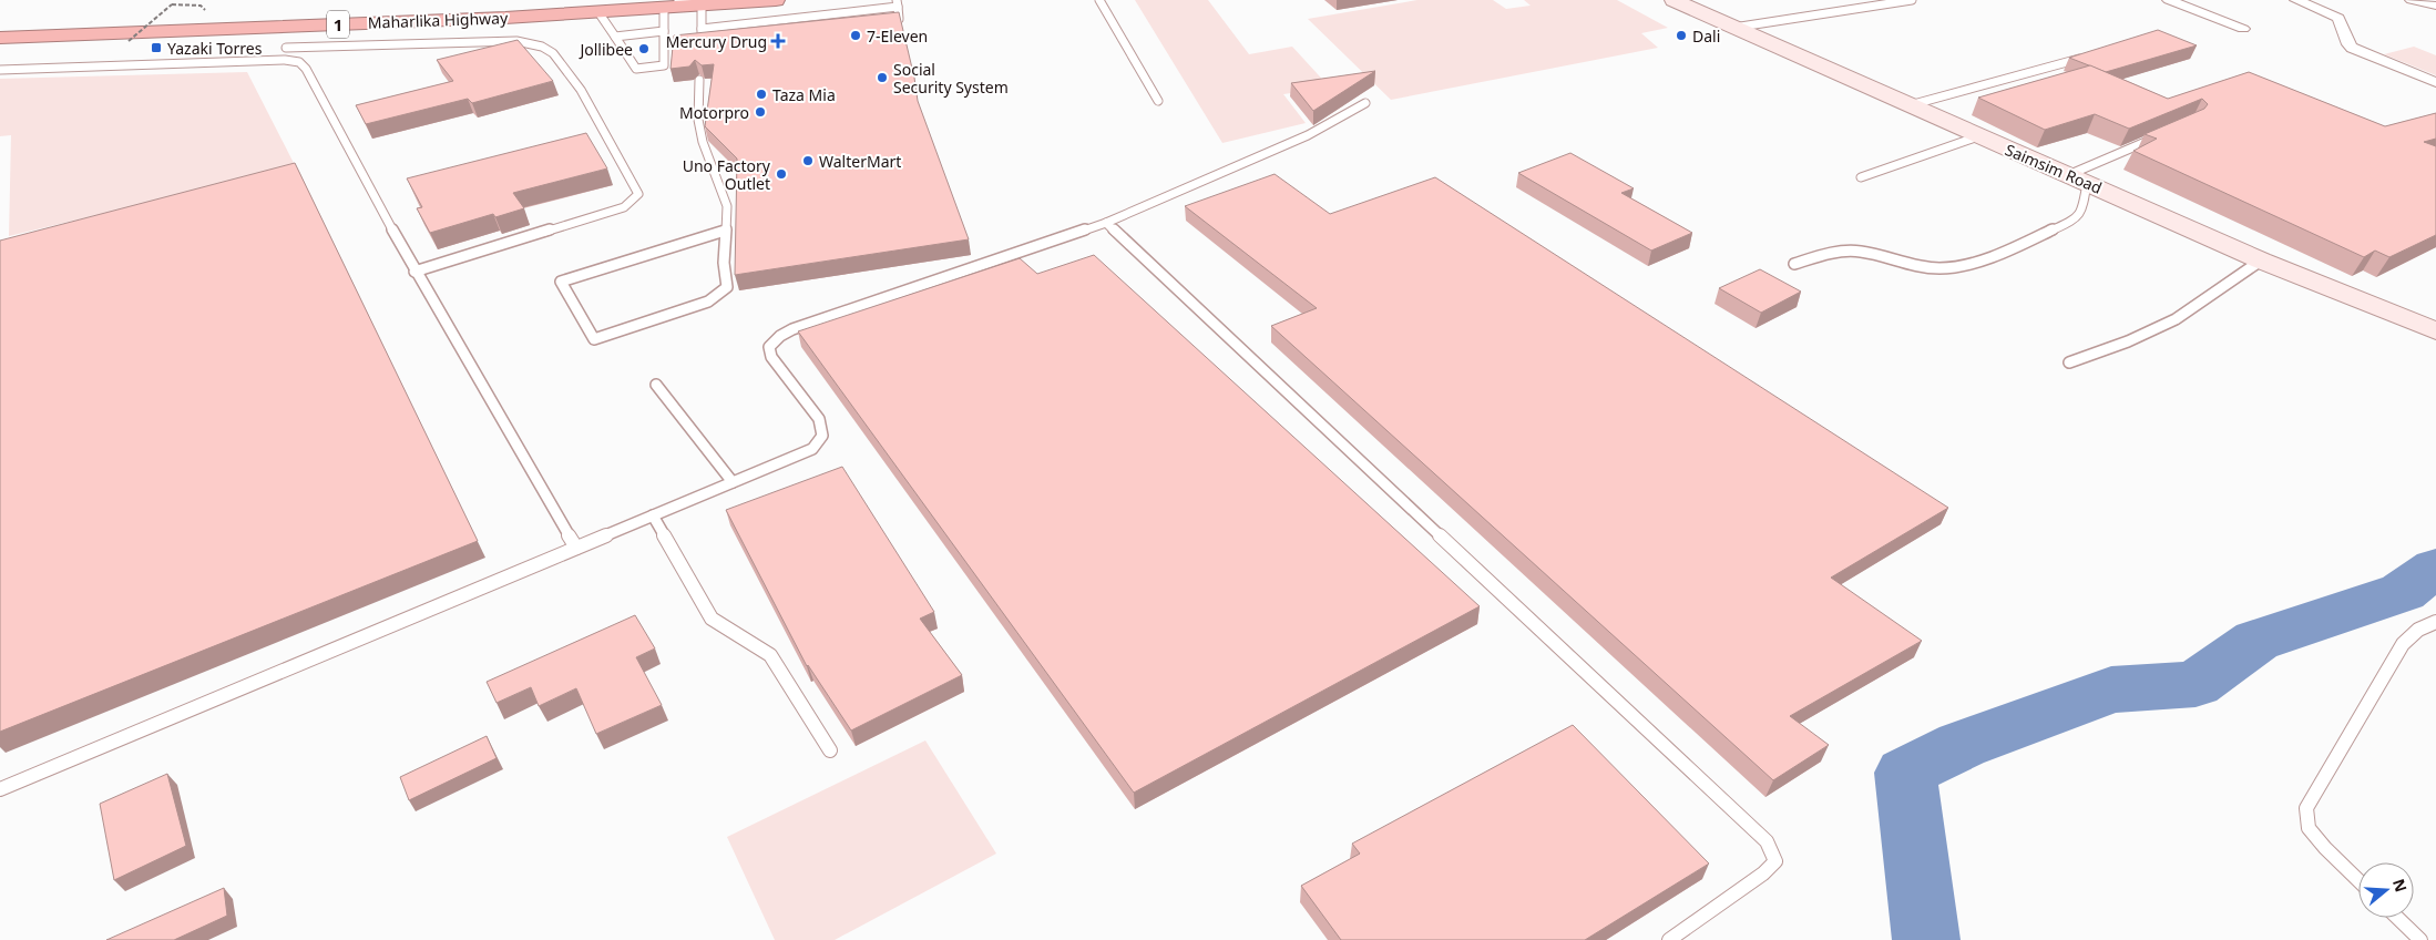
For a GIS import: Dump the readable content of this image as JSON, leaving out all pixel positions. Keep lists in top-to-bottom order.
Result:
{
  "streets": {
    "highway": ["Maharlika Highway", "1"],
    "street": ["Saimsim Road"]
  },
  "places": {
    "other": [
      "7-Eleven",
      "Dali",
      "Jollibee",
      "Social Security System",
      "Taza Mia",
      "Motorpro",
      "WalterMart",
      "Uno Factory Outlet"
    ],
    "health": ["Mercury Drug"],
    "transit": ["Yazaki Torres"]
  },
  "north": "right"
}
